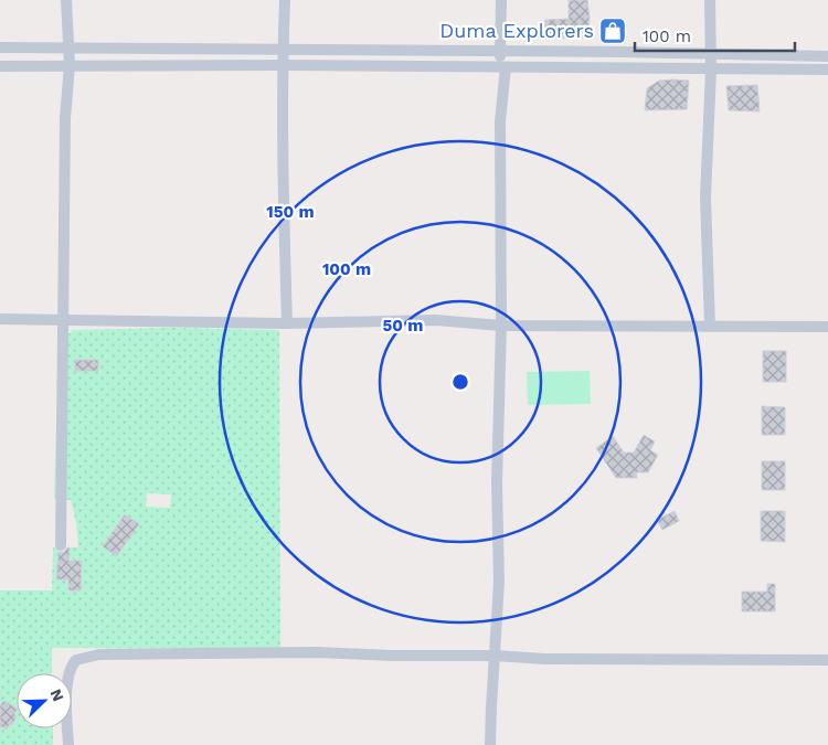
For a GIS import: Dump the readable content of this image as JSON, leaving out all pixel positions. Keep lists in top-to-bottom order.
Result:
{
  "places": {
    "shop": ["Duma Explorers"]
  },
  "scale_bar": "100 m",
  "north": "top right",
  "rings": ["150 m", "100 m", "50 m"]
}
